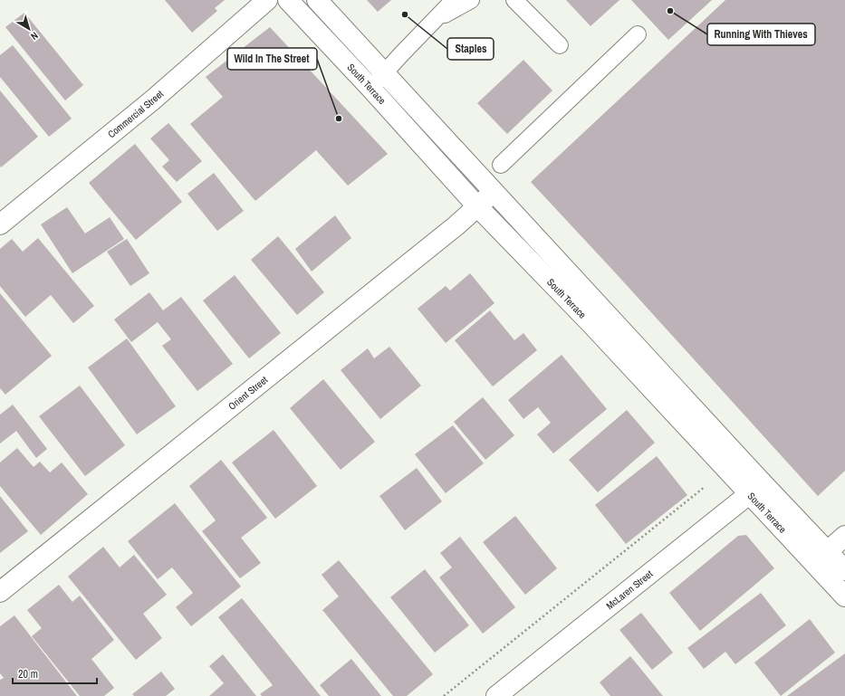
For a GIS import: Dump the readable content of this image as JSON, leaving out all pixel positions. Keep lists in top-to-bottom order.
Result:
{
  "streets": {
    "street": [
      "South Terrace",
      "Commercial Street",
      "Orient Street",
      "McLaren Street"
    ]
  },
  "crossings": [
    ["South Terrace", "Orient Street"],
    ["South Terrace", "McLaren Street"]
  ],
  "places": ["Running With Thieves", "Staples", "Wild In The Street"],
  "scale_bar": "20 m",
  "north": "bottom right"
}
